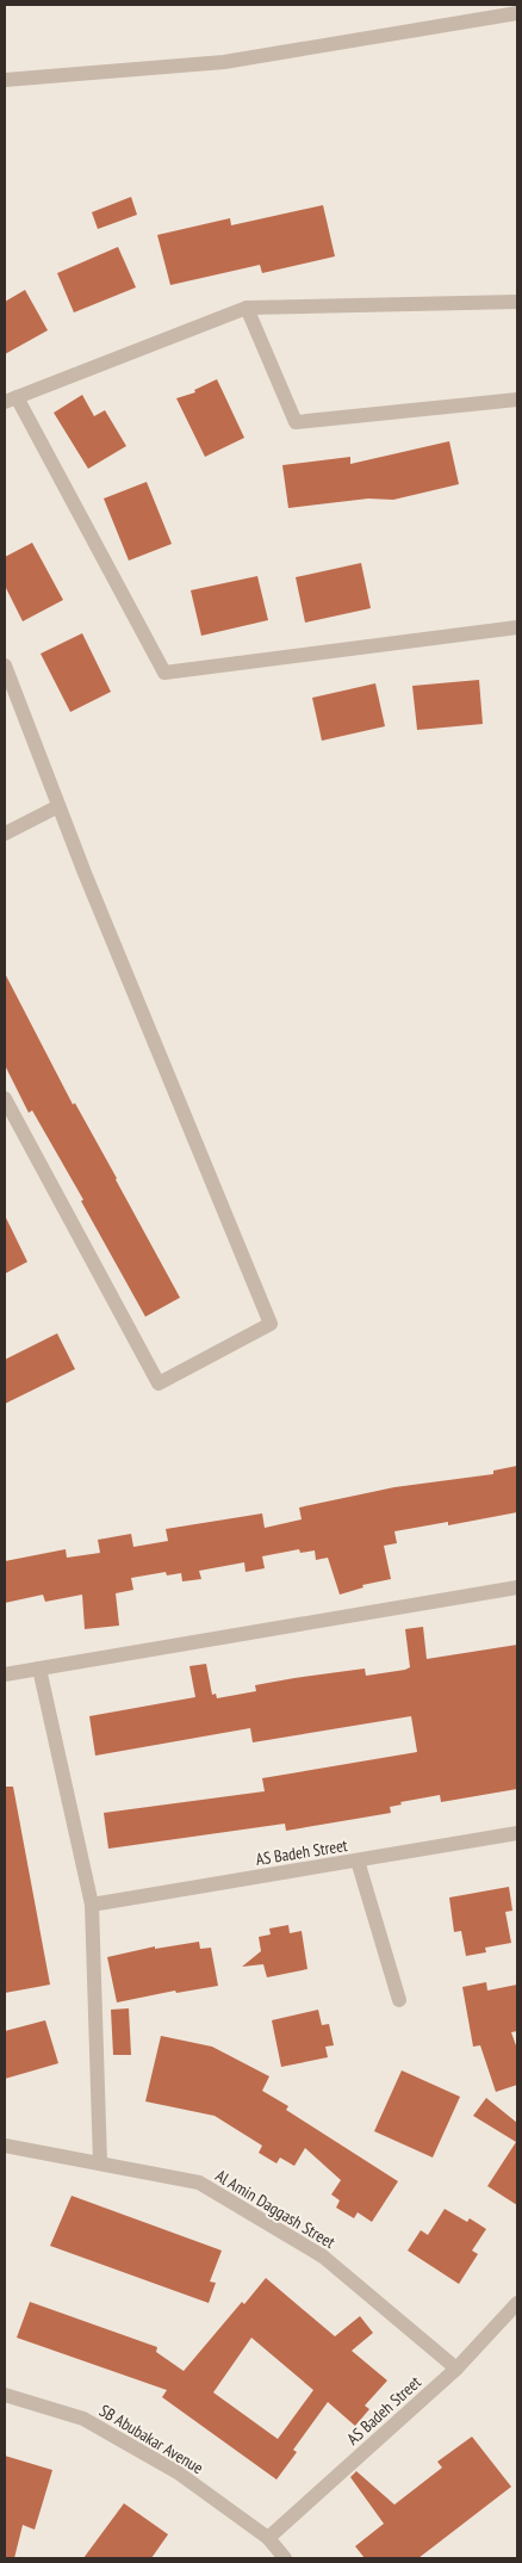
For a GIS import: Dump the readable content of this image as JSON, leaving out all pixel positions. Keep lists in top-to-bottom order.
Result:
{
  "streets": {
    "street": ["AS Badeh Street", "Al Amin Daggash Street", "SB Abubakar Avenue"]
  },
  "crossings": [
    ["AS Badeh Street", "Al Amin Daggash Street"],
    ["AS Badeh Street", "SB Abubakar Avenue"]
  ]
}
